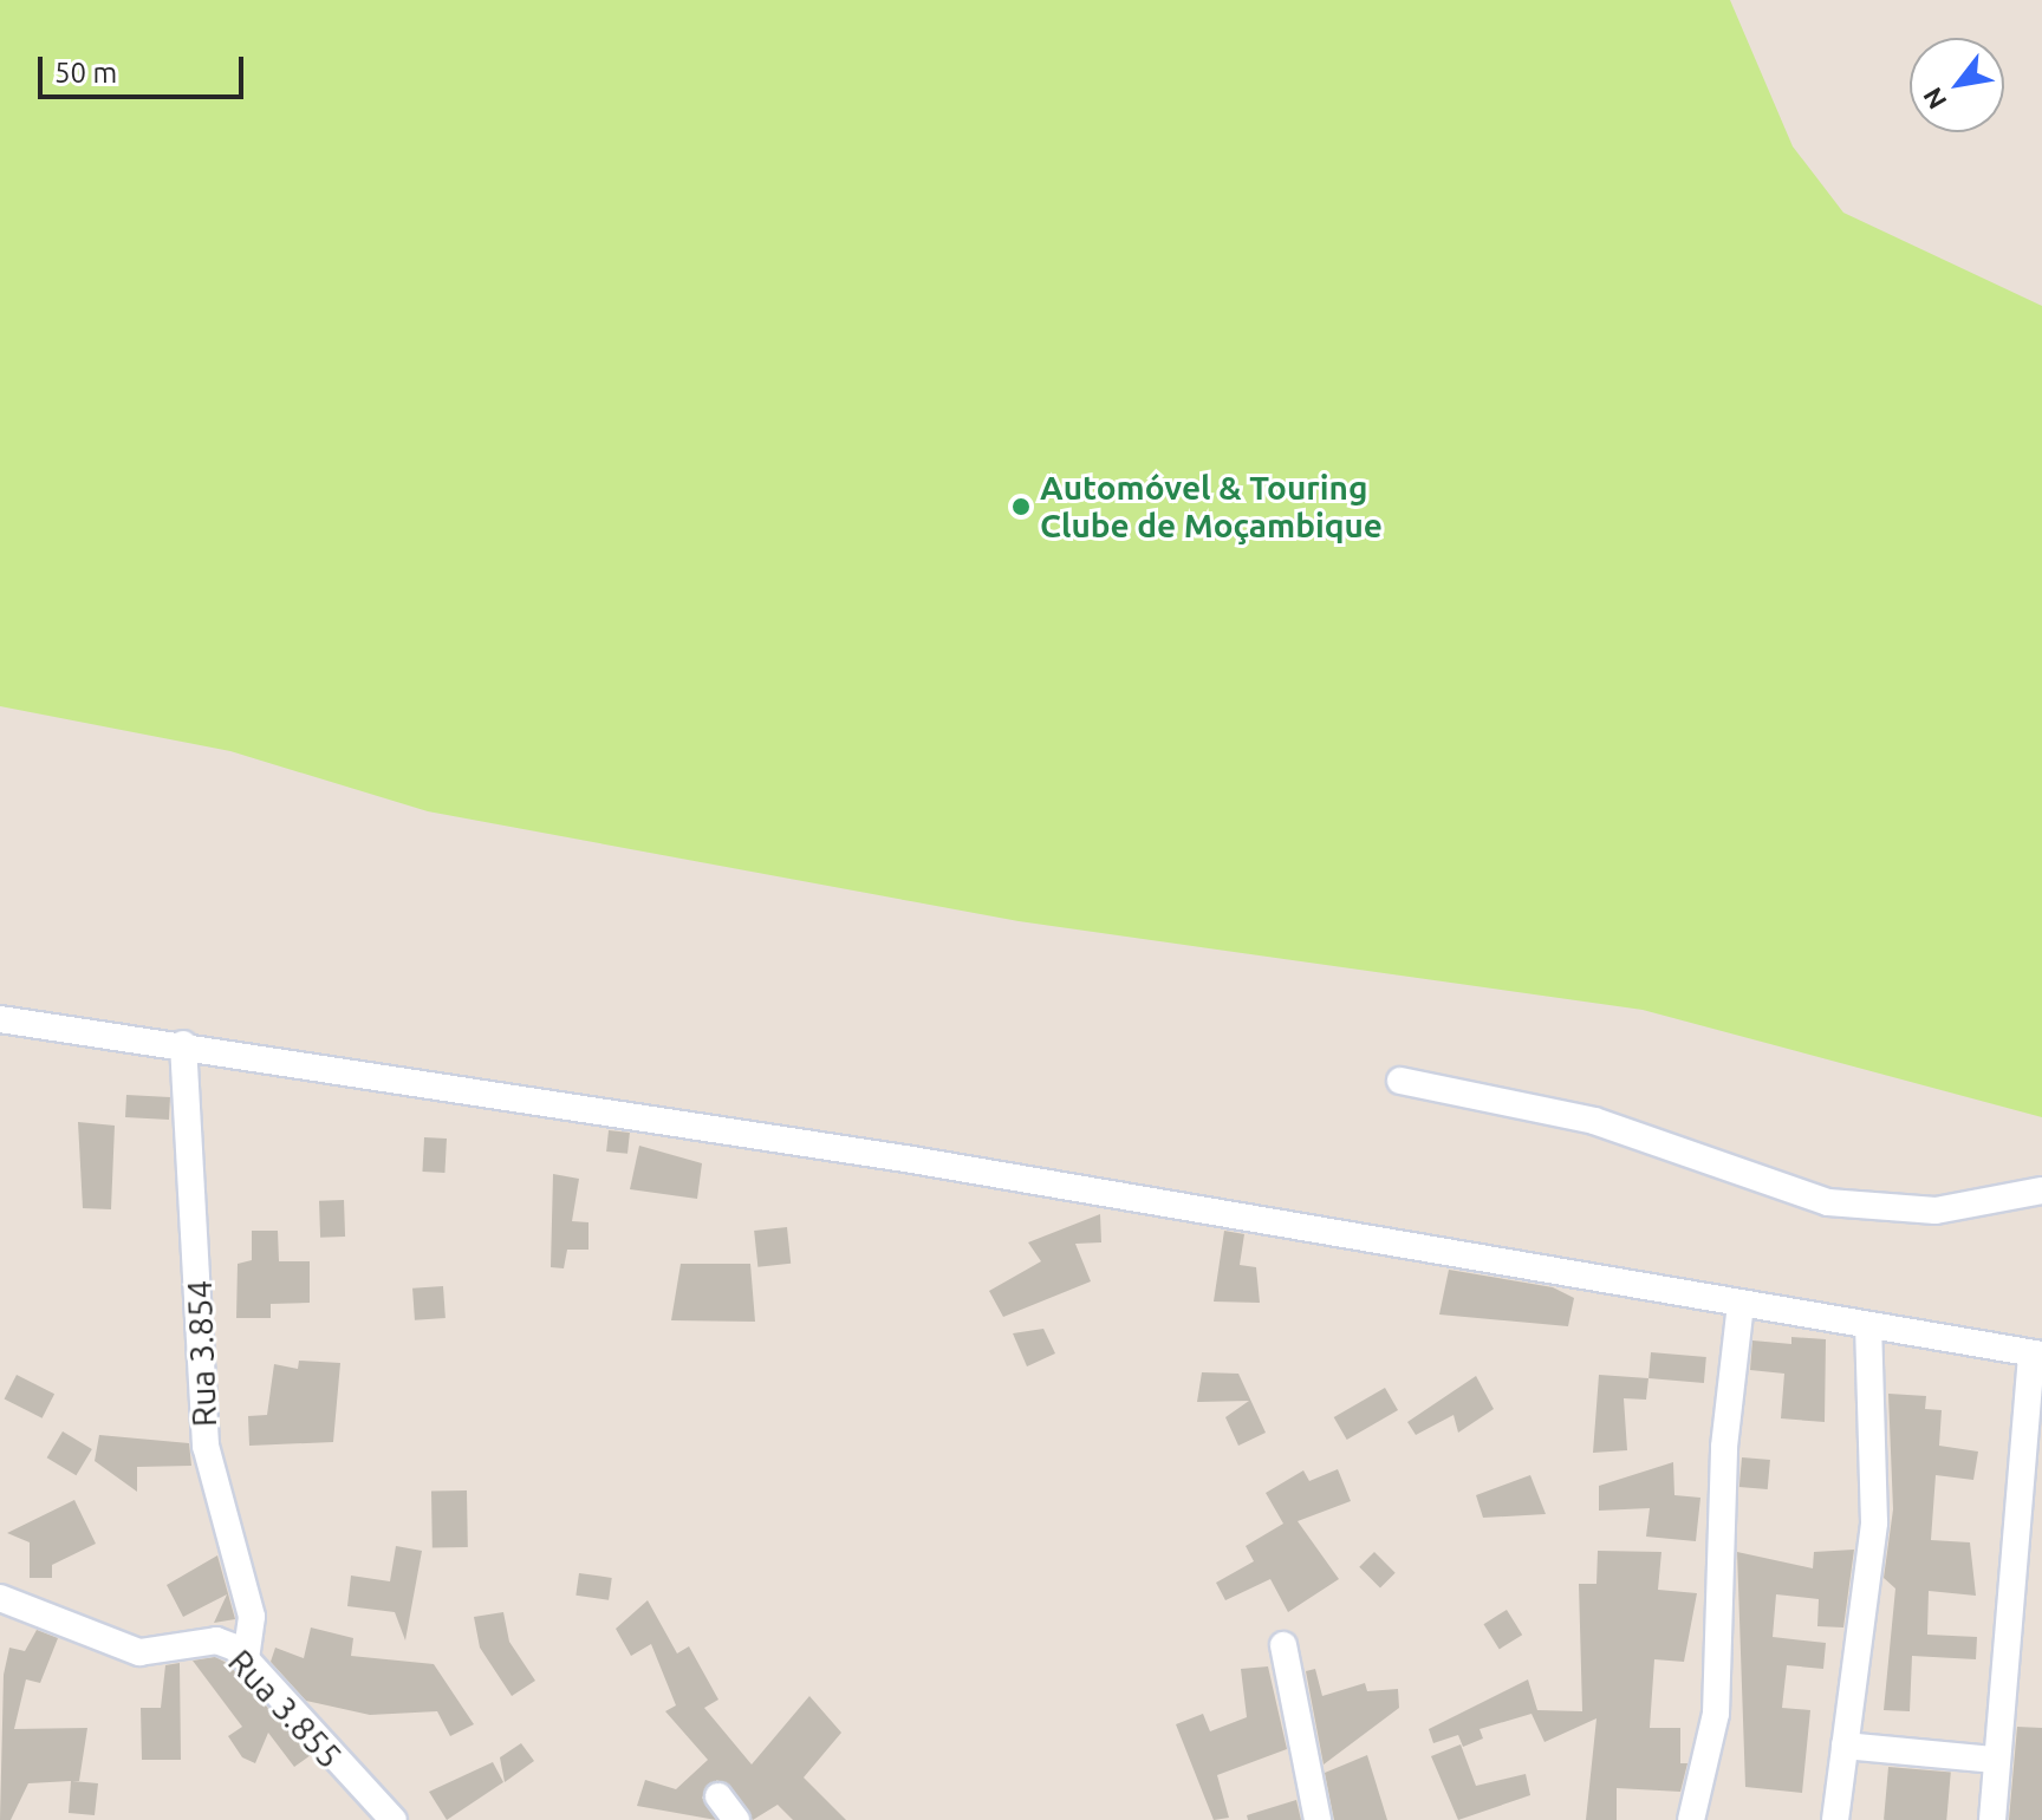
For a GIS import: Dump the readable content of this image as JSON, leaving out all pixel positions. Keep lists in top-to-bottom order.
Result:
{
  "streets": {
    "street": ["Rua 3.854", "Rua 3.855"]
  },
  "crossings": [
    ["Rua 3.854", "Rua 3.855"]
  ],
  "places": ["Automóvel & Touring Clube de Moçambique"],
  "scale_bar": "50 m",
  "north": "bottom left"
}
